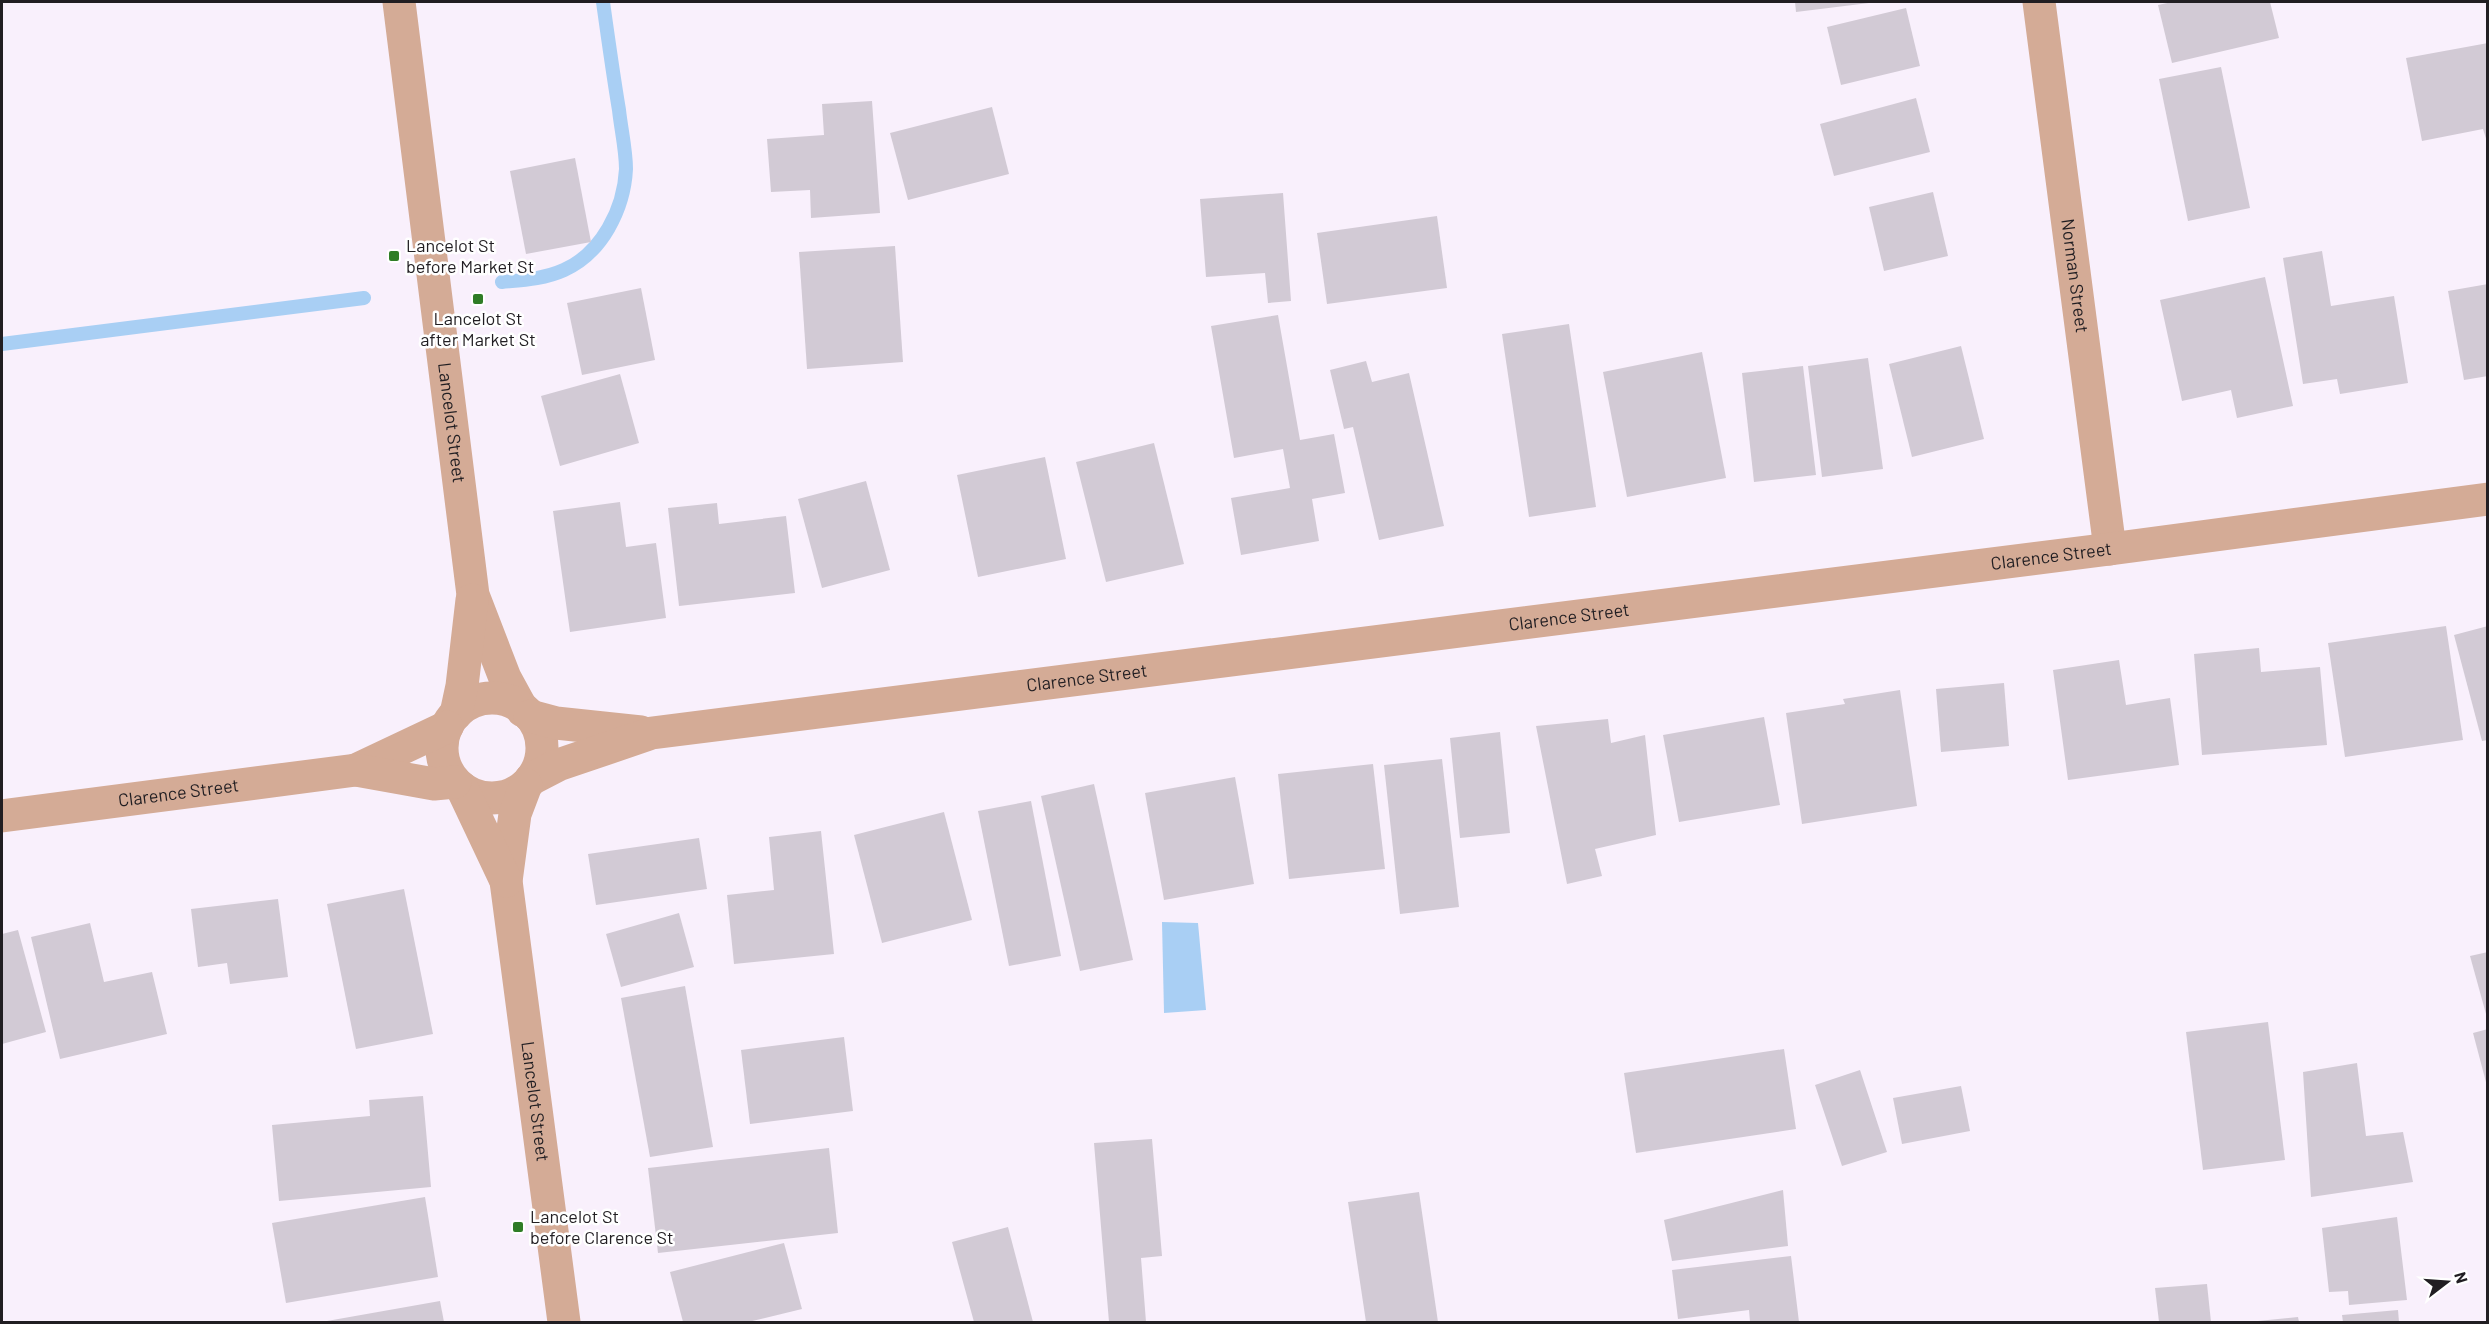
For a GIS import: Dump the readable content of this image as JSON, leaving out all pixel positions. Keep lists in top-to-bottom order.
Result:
{
  "streets": {
    "street": ["Norman Street", "Lancelot Street", "Clarence Street"]
  },
  "crossings": [
    ["Norman Street", "Clarence Street"],
    ["Lancelot Street", "Clarence Street"]
  ],
  "places": {
    "transit": ["Lancelot St before Market St", "Lancelot St after Market St", "Lancelot St before Clarence St"]
  },
  "north": "right"
}
